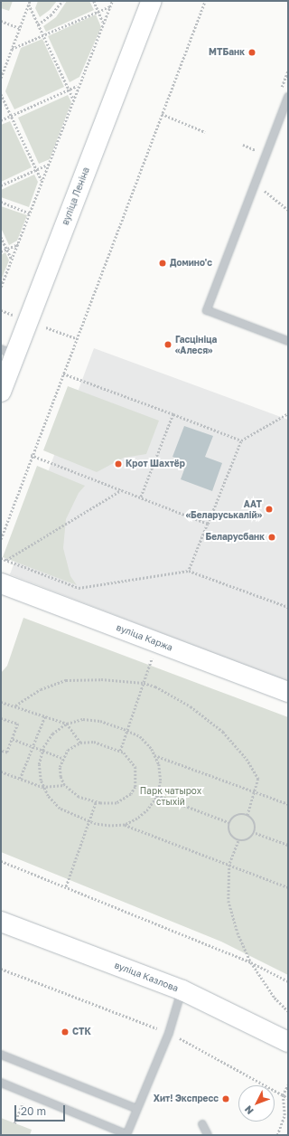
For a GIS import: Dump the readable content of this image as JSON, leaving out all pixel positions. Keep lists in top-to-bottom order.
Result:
{
  "streets": {
    "main road": ["вуліца Леніна", "вуліца Каржа", "вуліца Казлова"]
  },
  "parks": ["Парк чатырох стыхій"],
  "places": [
    "МТБанк",
    "Домино'c",
    "Гасцініца «Алеся»",
    "Крот Шахтёр",
    "ААТ «Беларуськалій»",
    "Беларусбанк",
    "СТК",
    "Хит! Экспресс"
  ],
  "scale_bar": "20 m",
  "north": "bottom left"
}
